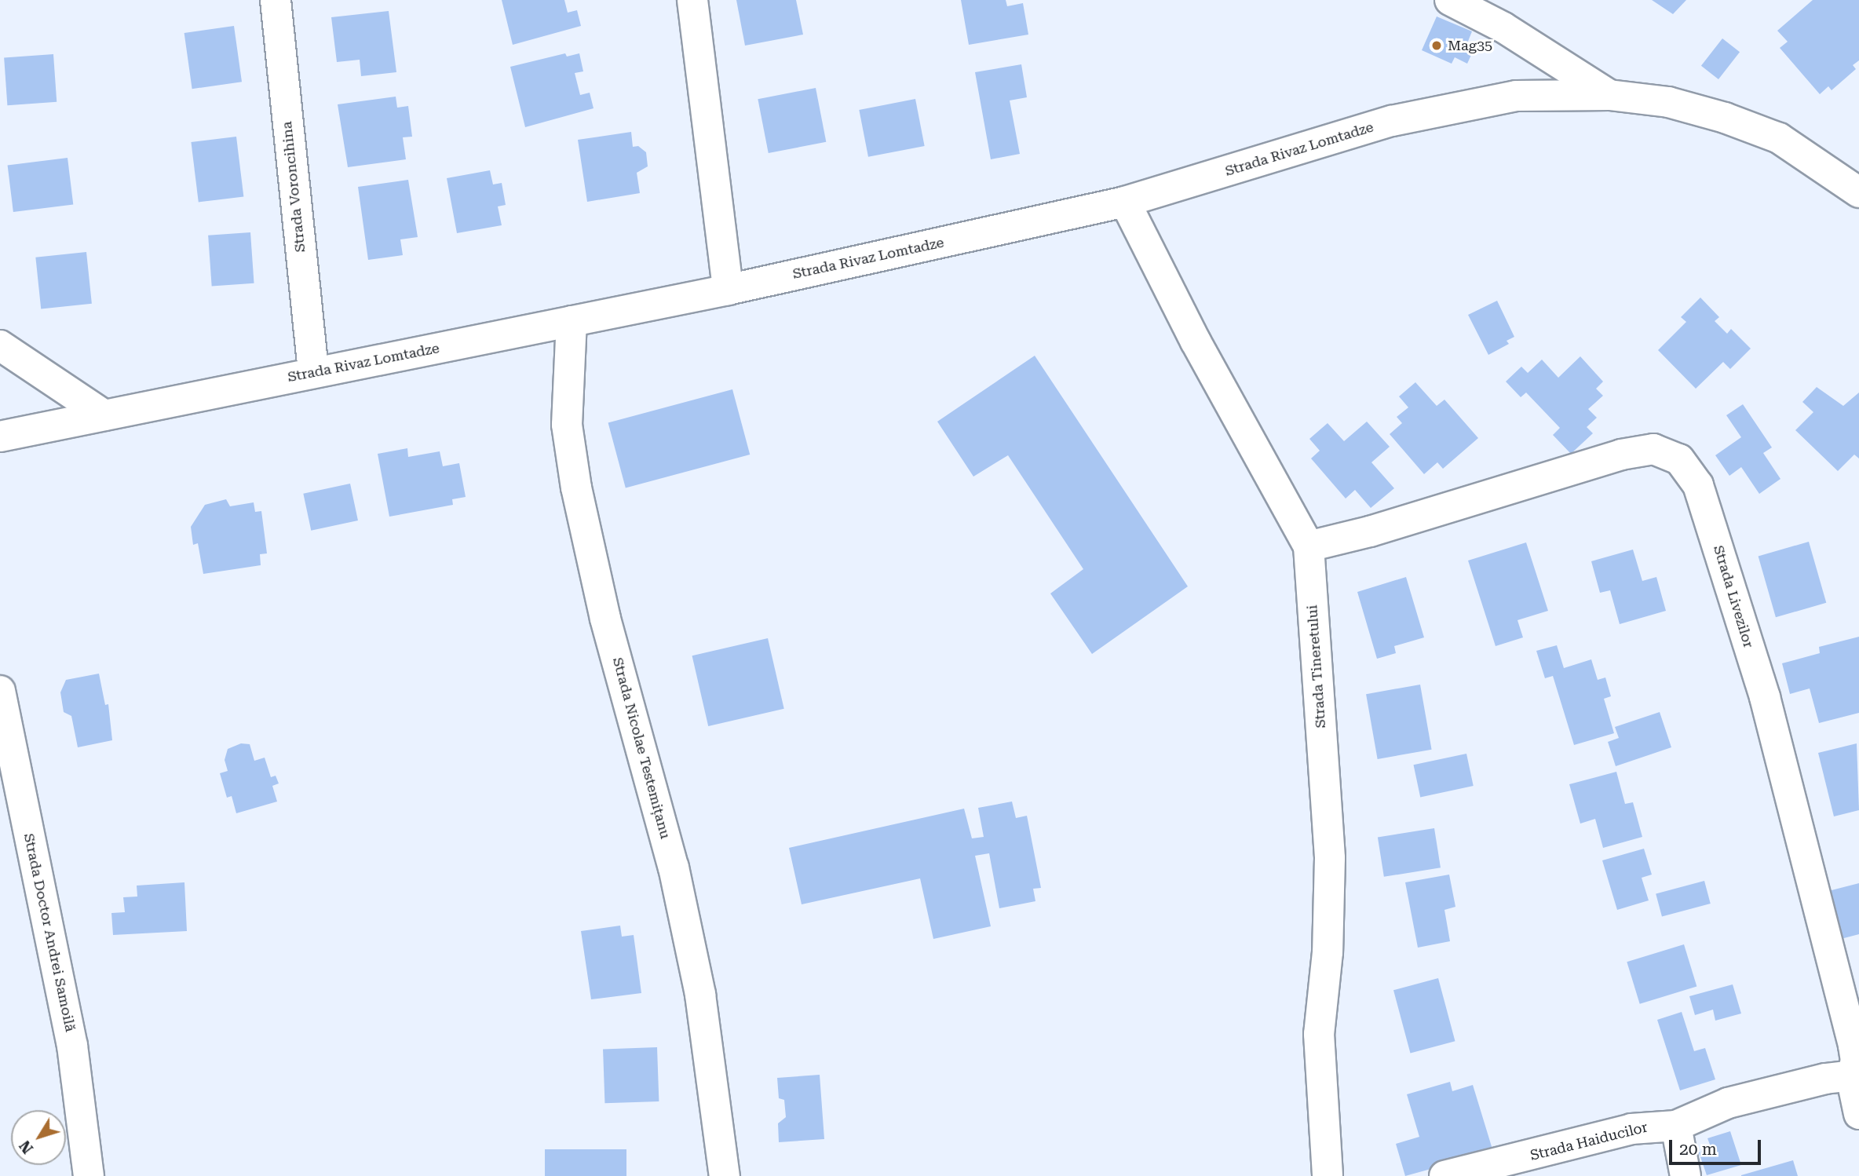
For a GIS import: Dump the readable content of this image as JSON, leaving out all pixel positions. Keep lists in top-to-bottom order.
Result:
{
  "streets": {
    "street": [
      "Strada Rivaz Lomtadze",
      "Strada Voroncihina",
      "Strada Livezilor",
      "Strada Tineretului",
      "Strada Nicolae Testemițanu",
      "Strada Doctor Andrei Samoilă",
      "Strada Haiducilor"
    ]
  },
  "crossings": [
    ["Strada Rivaz Lomtadze", "Strada Voroncihina"],
    ["Strada Rivaz Lomtadze", "Strada Tineretului"],
    ["Strada Rivaz Lomtadze", "Strada Nicolae Testemițanu"],
    ["Strada Livezilor", "Strada Tineretului"],
    ["Strada Livezilor", "Strada Haiducilor"]
  ],
  "places": ["Mag35"],
  "scale_bar": "20 m",
  "north": "bottom left"
}
